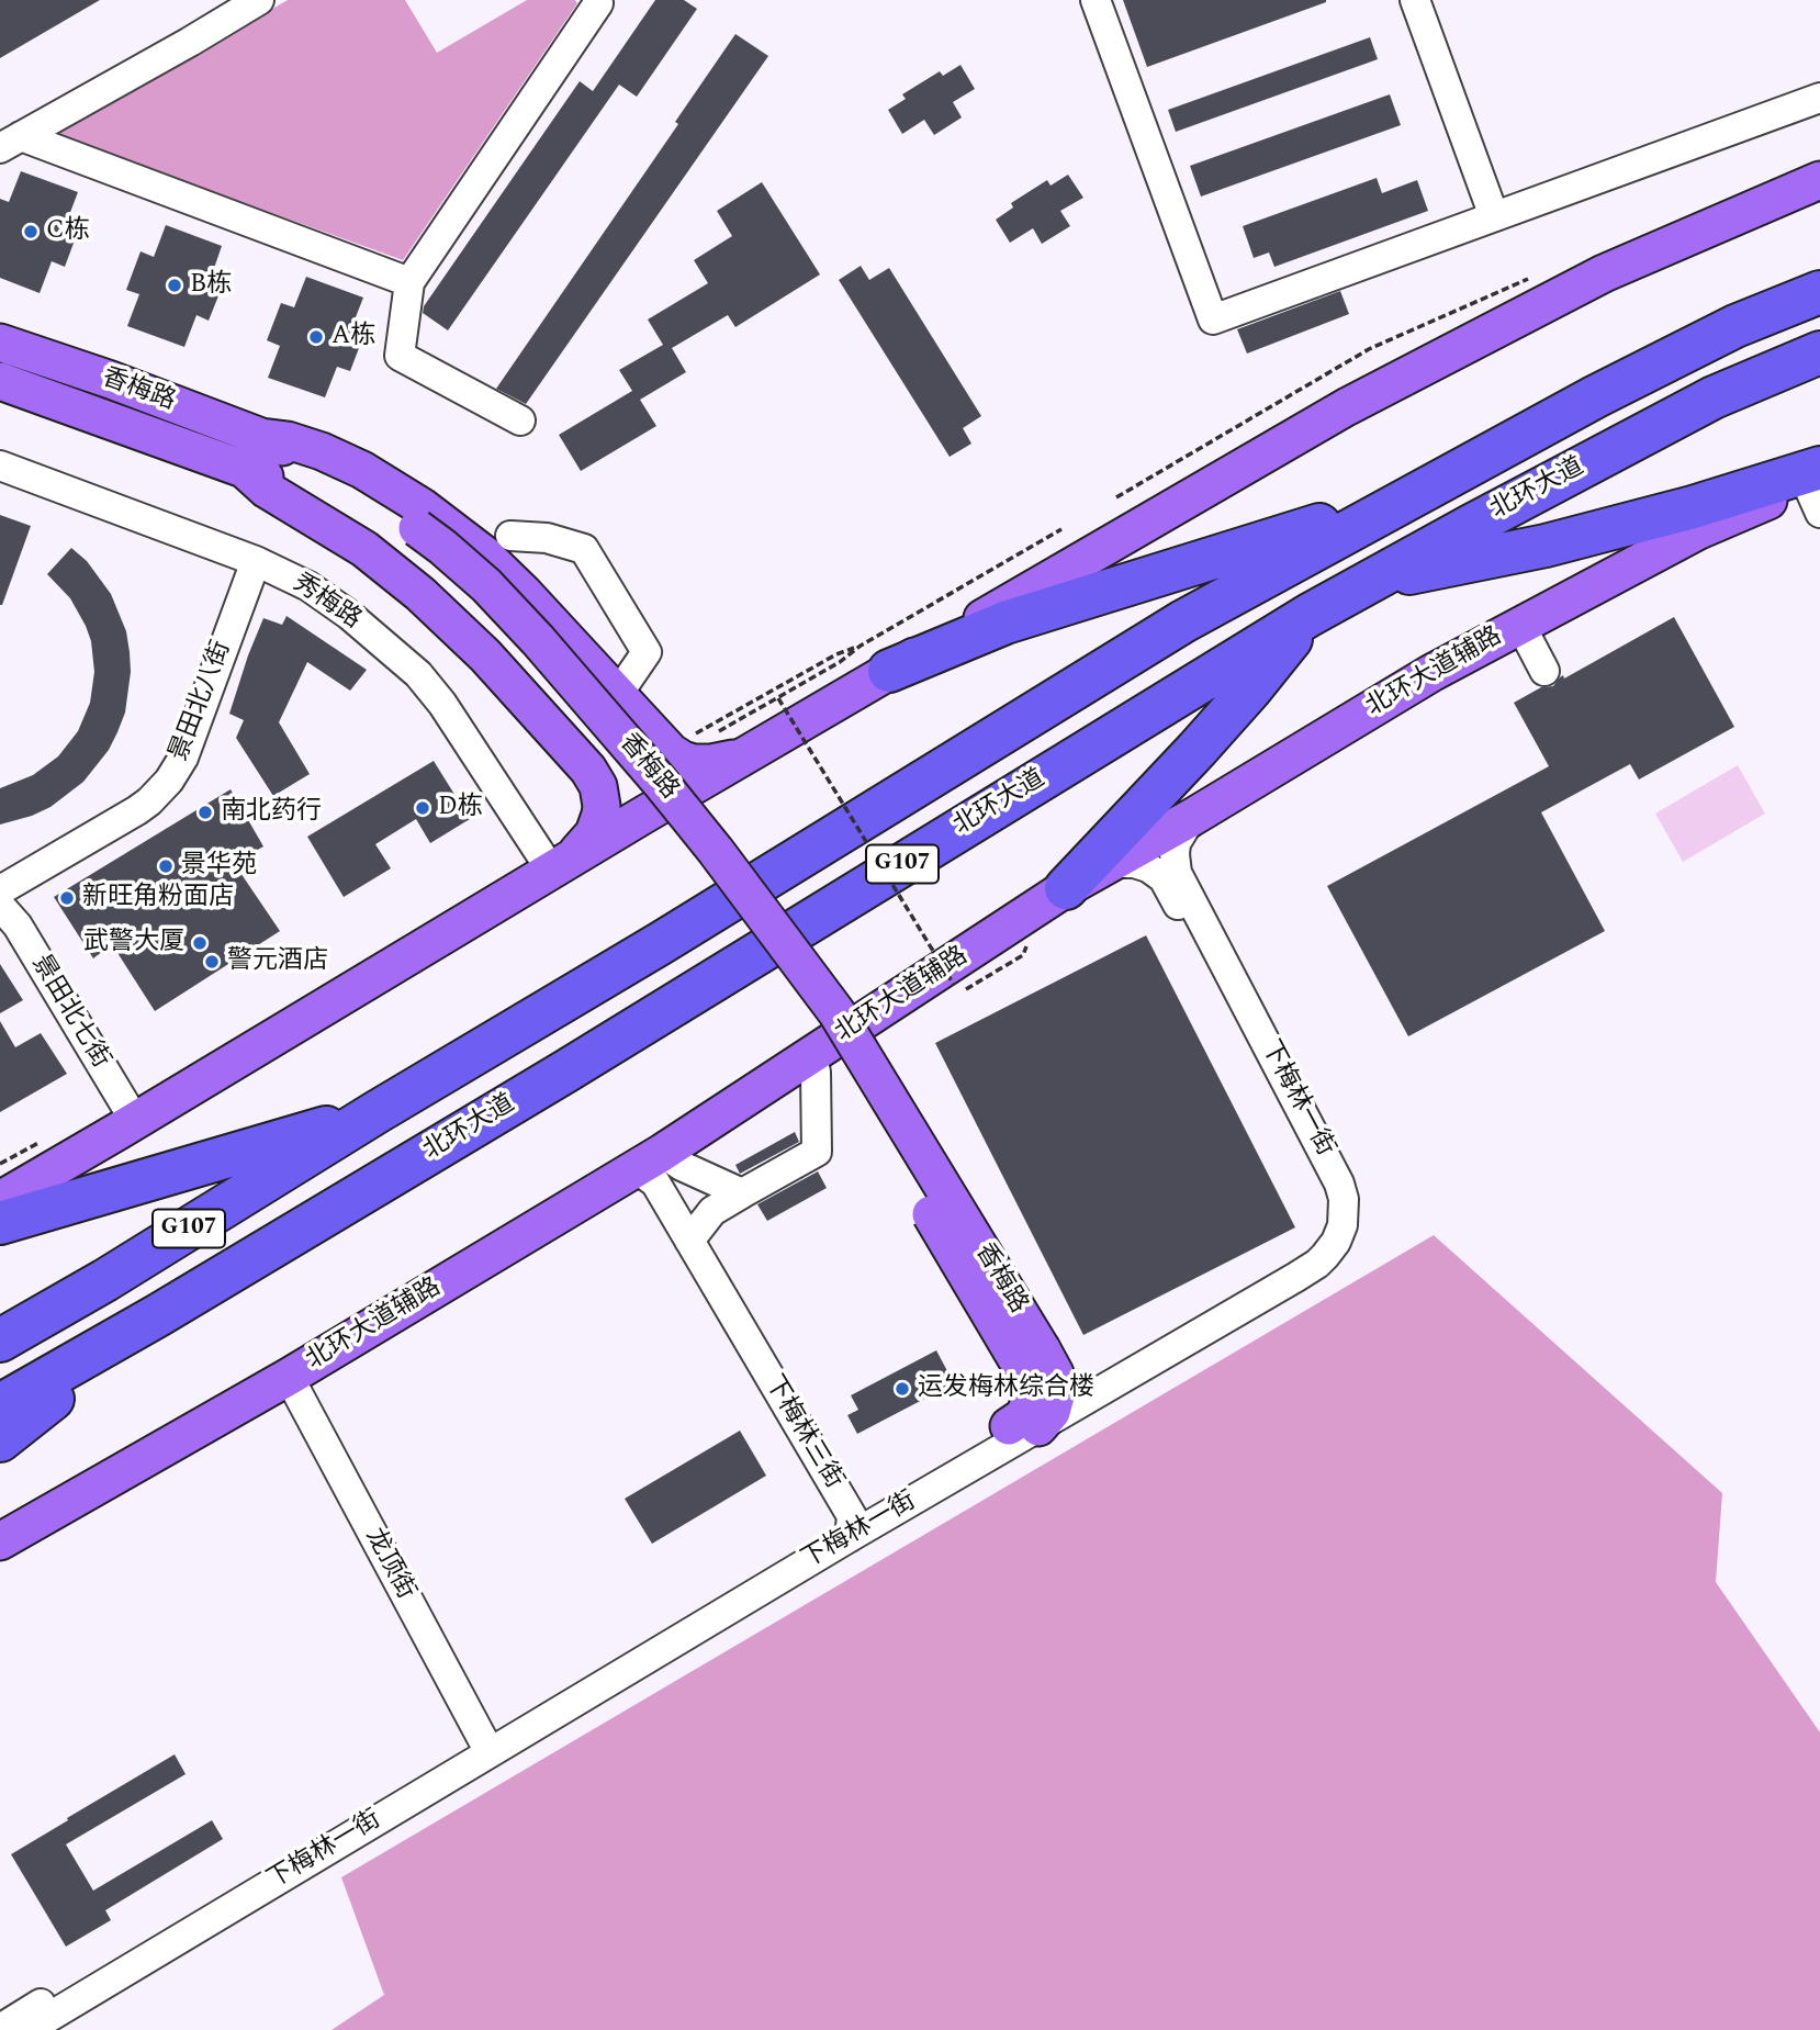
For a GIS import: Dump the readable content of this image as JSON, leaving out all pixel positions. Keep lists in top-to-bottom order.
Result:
{
  "streets": {
    "highway": ["北环大道", "G107"],
    "main road": ["香梅路", "北环大道辅路"],
    "street": [
      "秀梅路",
      "景田北八街",
      "景田北七街",
      "下梅林一街",
      "下梅林三街",
      "龙顶街"
    ]
  },
  "crossings": [
    ["香梅路", "下梅林一街"],
    ["秀梅路", "景田北八街"],
    ["北环大道辅路", "下梅林三街"],
    ["北环大道辅路", "龙顶街"],
    ["下梅林一街", "下梅林三街"],
    ["下梅林一街", "龙顶街"]
  ],
  "places": [
    "C栋",
    "B栋",
    "A栋",
    "D栋",
    "南北药行",
    "景华苑",
    "新旺角粉面店",
    "武警大厦",
    "警元酒店",
    "运发梅林综合楼"
  ]
}
